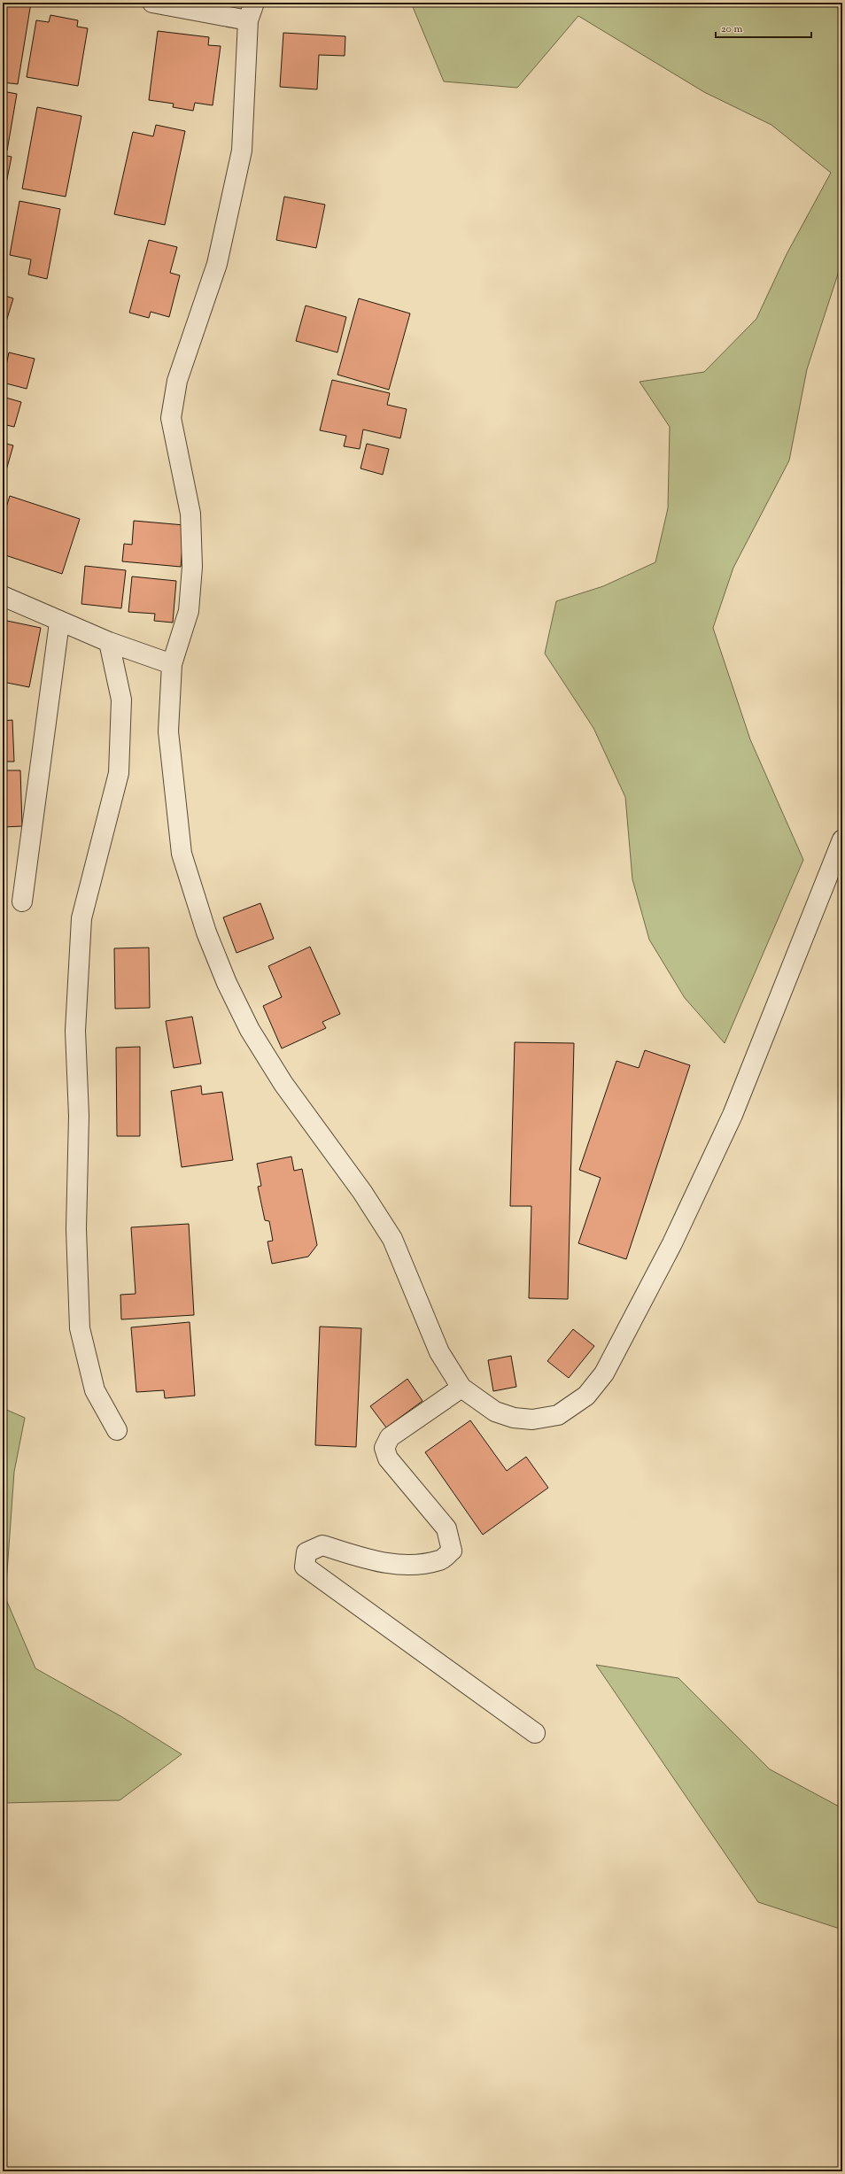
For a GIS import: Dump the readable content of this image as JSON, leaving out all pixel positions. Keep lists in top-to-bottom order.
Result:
{
  "scale_bar": "20 m"
}
